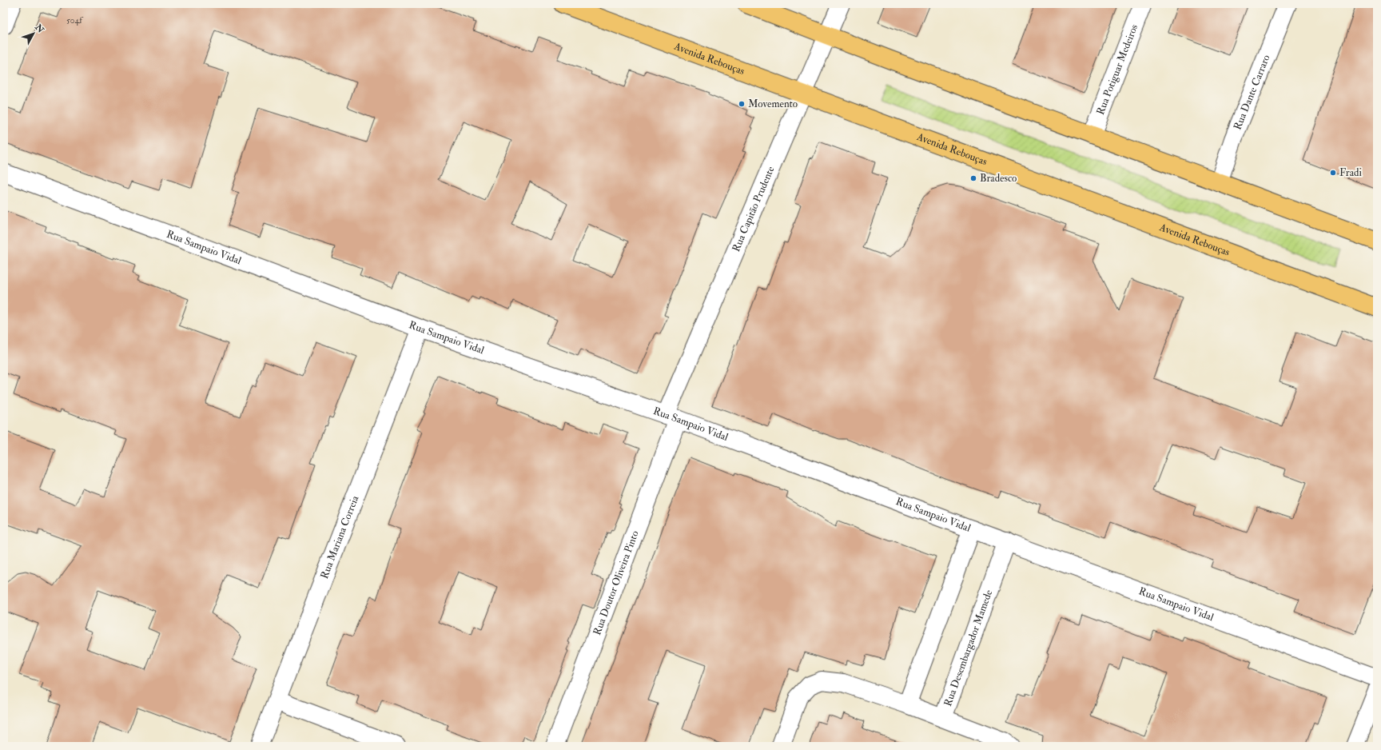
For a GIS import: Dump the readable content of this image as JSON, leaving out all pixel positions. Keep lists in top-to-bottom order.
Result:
{
  "streets": {
    "main road": ["Avenida Rebouças"],
    "street": [
      "Rua Potiguar Medeiros",
      "Rua Dante Carraro",
      "Rua Capitão Prudente",
      "Rua Sampaio Vidal",
      "Rua Mariana Correia",
      "Rua Doutor Oliveira Pinto",
      "Rua Desembargador Mamede"
    ]
  },
  "crossings": [
    ["Avenida Rebouças", "Rua Capitão Prudente"],
    ["Rua Capitão Prudente", "Rua Sampaio Vidal"],
    ["Rua Capitão Prudente", "Rua Doutor Oliveira Pinto"],
    ["Rua Sampaio Vidal", "Rua Mariana Correia"],
    ["Rua Sampaio Vidal", "Rua Doutor Oliveira Pinto"],
    ["Rua Sampaio Vidal", "Rua Desembargador Mamede"]
  ],
  "places": ["Movemento", "Fradi", "Bradesco"],
  "house_numbers": ["504f"],
  "north": "top right"
}
